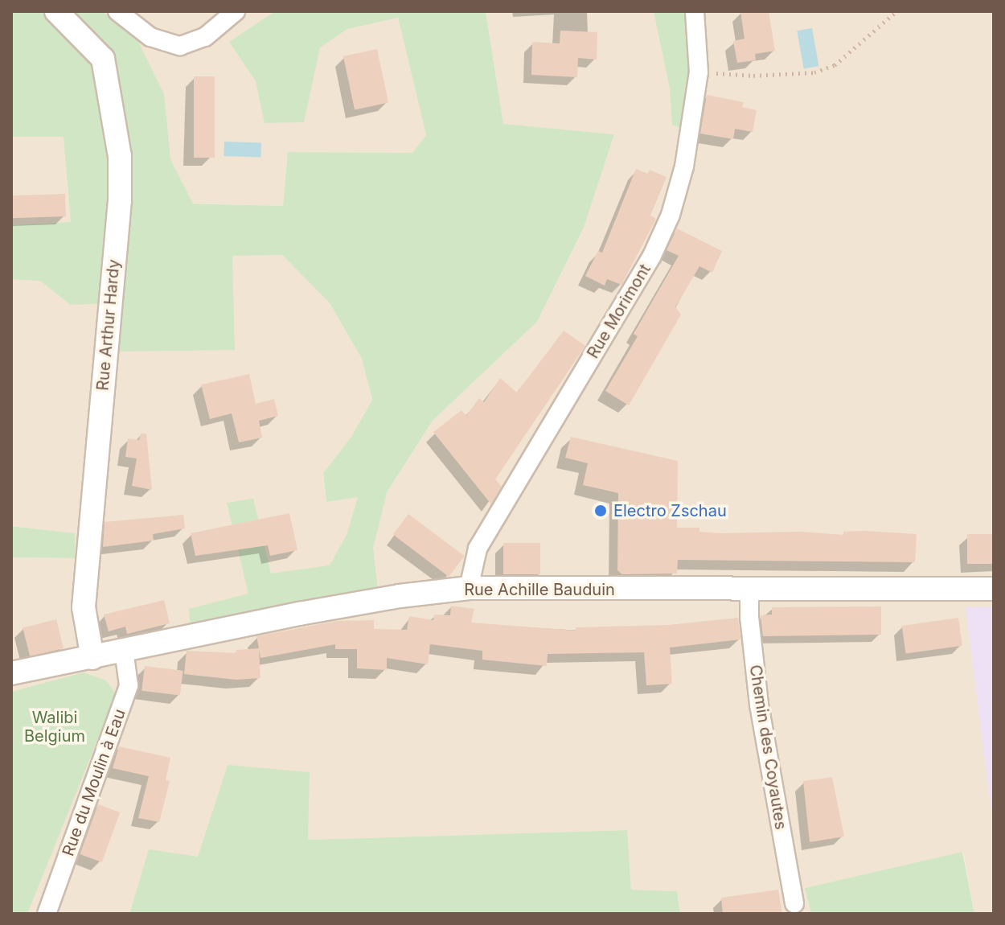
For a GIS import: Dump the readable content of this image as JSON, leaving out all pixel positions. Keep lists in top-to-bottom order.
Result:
{
  "streets": {
    "street": [
      "Rue Morimont",
      "Rue Arthur Hardy",
      "Rue Achille Bauduin",
      "Chemin des Coyautes",
      "Rue du Moulin à Eau"
    ]
  },
  "crossings": [
    ["Rue Morimont", "Rue Achille Bauduin"],
    ["Rue Arthur Hardy", "Rue Achille Bauduin"],
    ["Rue Achille Bauduin", "Chemin des Coyautes"],
    ["Rue Achille Bauduin", "Rue du Moulin à Eau"]
  ],
  "parks": ["Walibi Belgium"],
  "places": ["Electro Zschau"]
}
